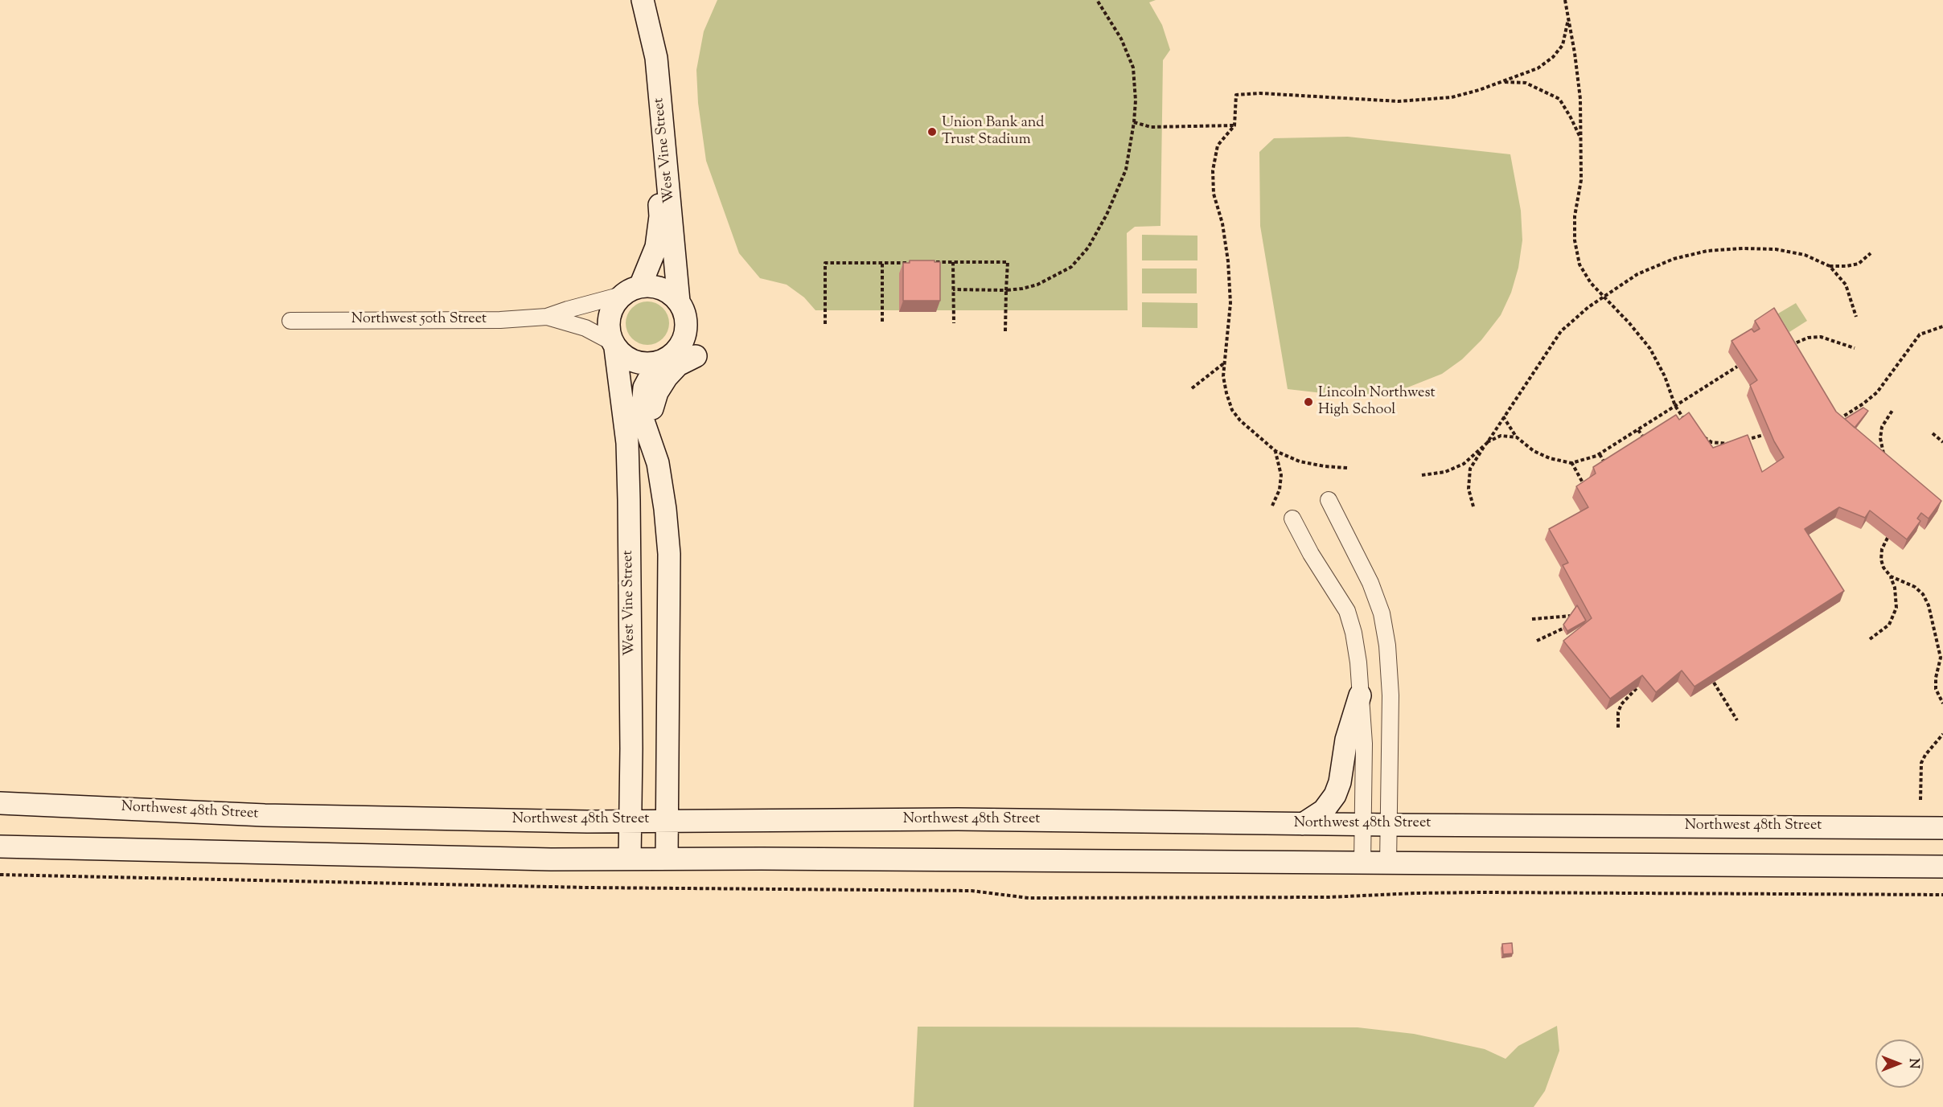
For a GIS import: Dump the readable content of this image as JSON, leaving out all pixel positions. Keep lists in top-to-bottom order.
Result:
{
  "streets": {
    "main road": ["West Vine Street", "Northwest 48th Street"],
    "street": ["Northwest 50th Street"]
  },
  "crossings": [
    ["West Vine Street", "Northwest 50th Street"],
    ["West Vine Street", "Northwest 48th Street"]
  ],
  "places": ["Union Bank and Trust Stadium", "Lincoln Northwest High School"],
  "north": "right"
}
